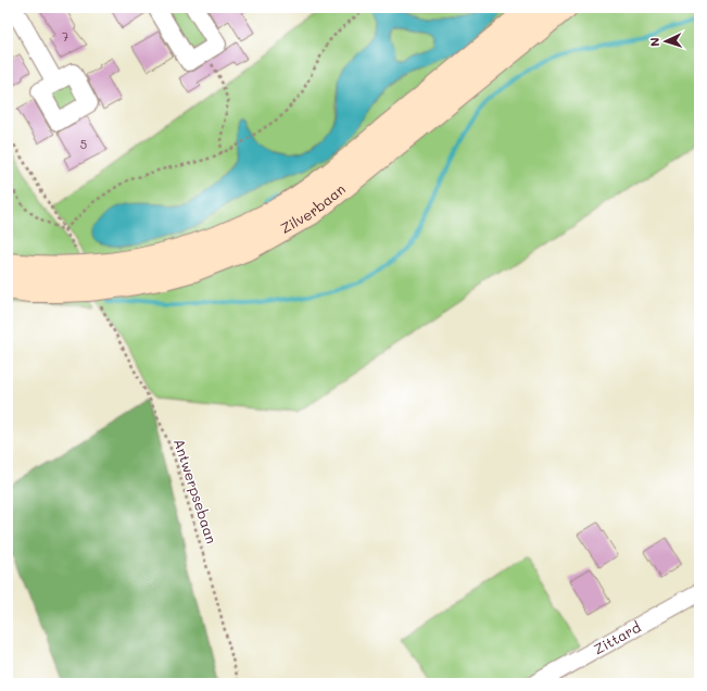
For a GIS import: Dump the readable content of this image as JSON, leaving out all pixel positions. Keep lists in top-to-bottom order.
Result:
{
  "streets": {
    "main road": ["Zilverbaan"],
    "street": ["Zittard"],
    "path": ["Antwerpsebaan"]
  },
  "house_numbers": ["7", "5"],
  "north": "left"
}
